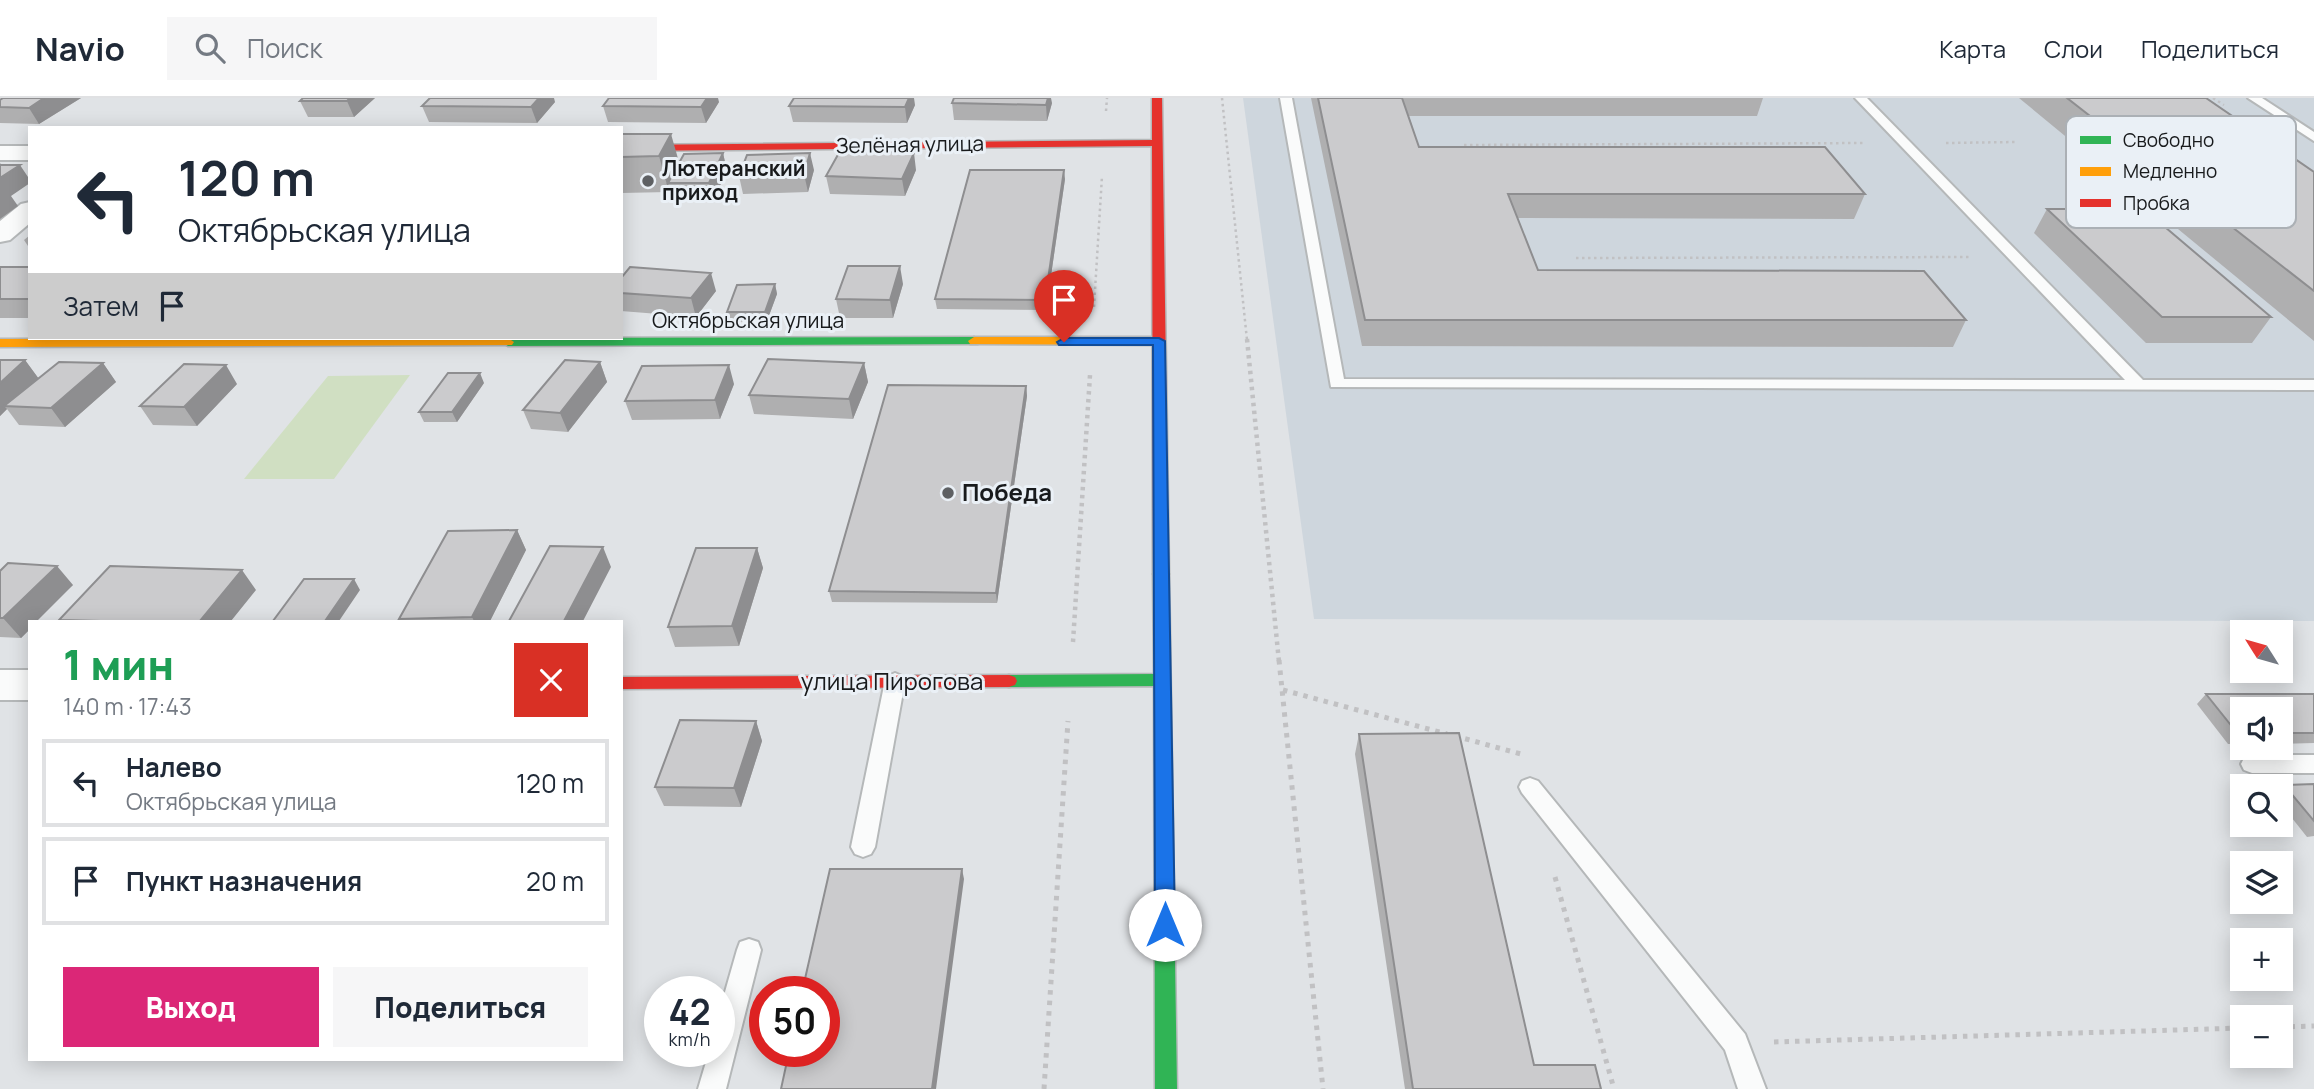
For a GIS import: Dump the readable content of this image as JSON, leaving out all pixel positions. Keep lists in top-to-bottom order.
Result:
{
  "streets": {
    "street": ["Зелёная улица", "Октябрьская улица", "улица Пирогова"]
  },
  "places": ["Лютеранский приход", "Победа"],
  "legend": ["Свободно", "Медленно", "Пробка"],
  "north": "top left",
  "page": {
    "header": "Navio",
    "search": "Поиск",
    "nav": ["Карта", "Слои", "Поделиться"],
    "turn": ["120 m", "Октябрьская улица"],
    "then": "Затем",
    "map_buttons": ["+", "−"],
    "heading": ["1 мин", "140 m · 17:43"],
    "list": [
      {
        "name": "Налево",
        "note": "Октябрьская улица",
        "value": "120 m"
      },
      {
        "name": "Пункт назначения",
        "value": "20 m"
      }
    ],
    "buttons": ["Выход", "Поделиться"],
    "speed": "42 km/h",
    "limit": "50"
  }
}
